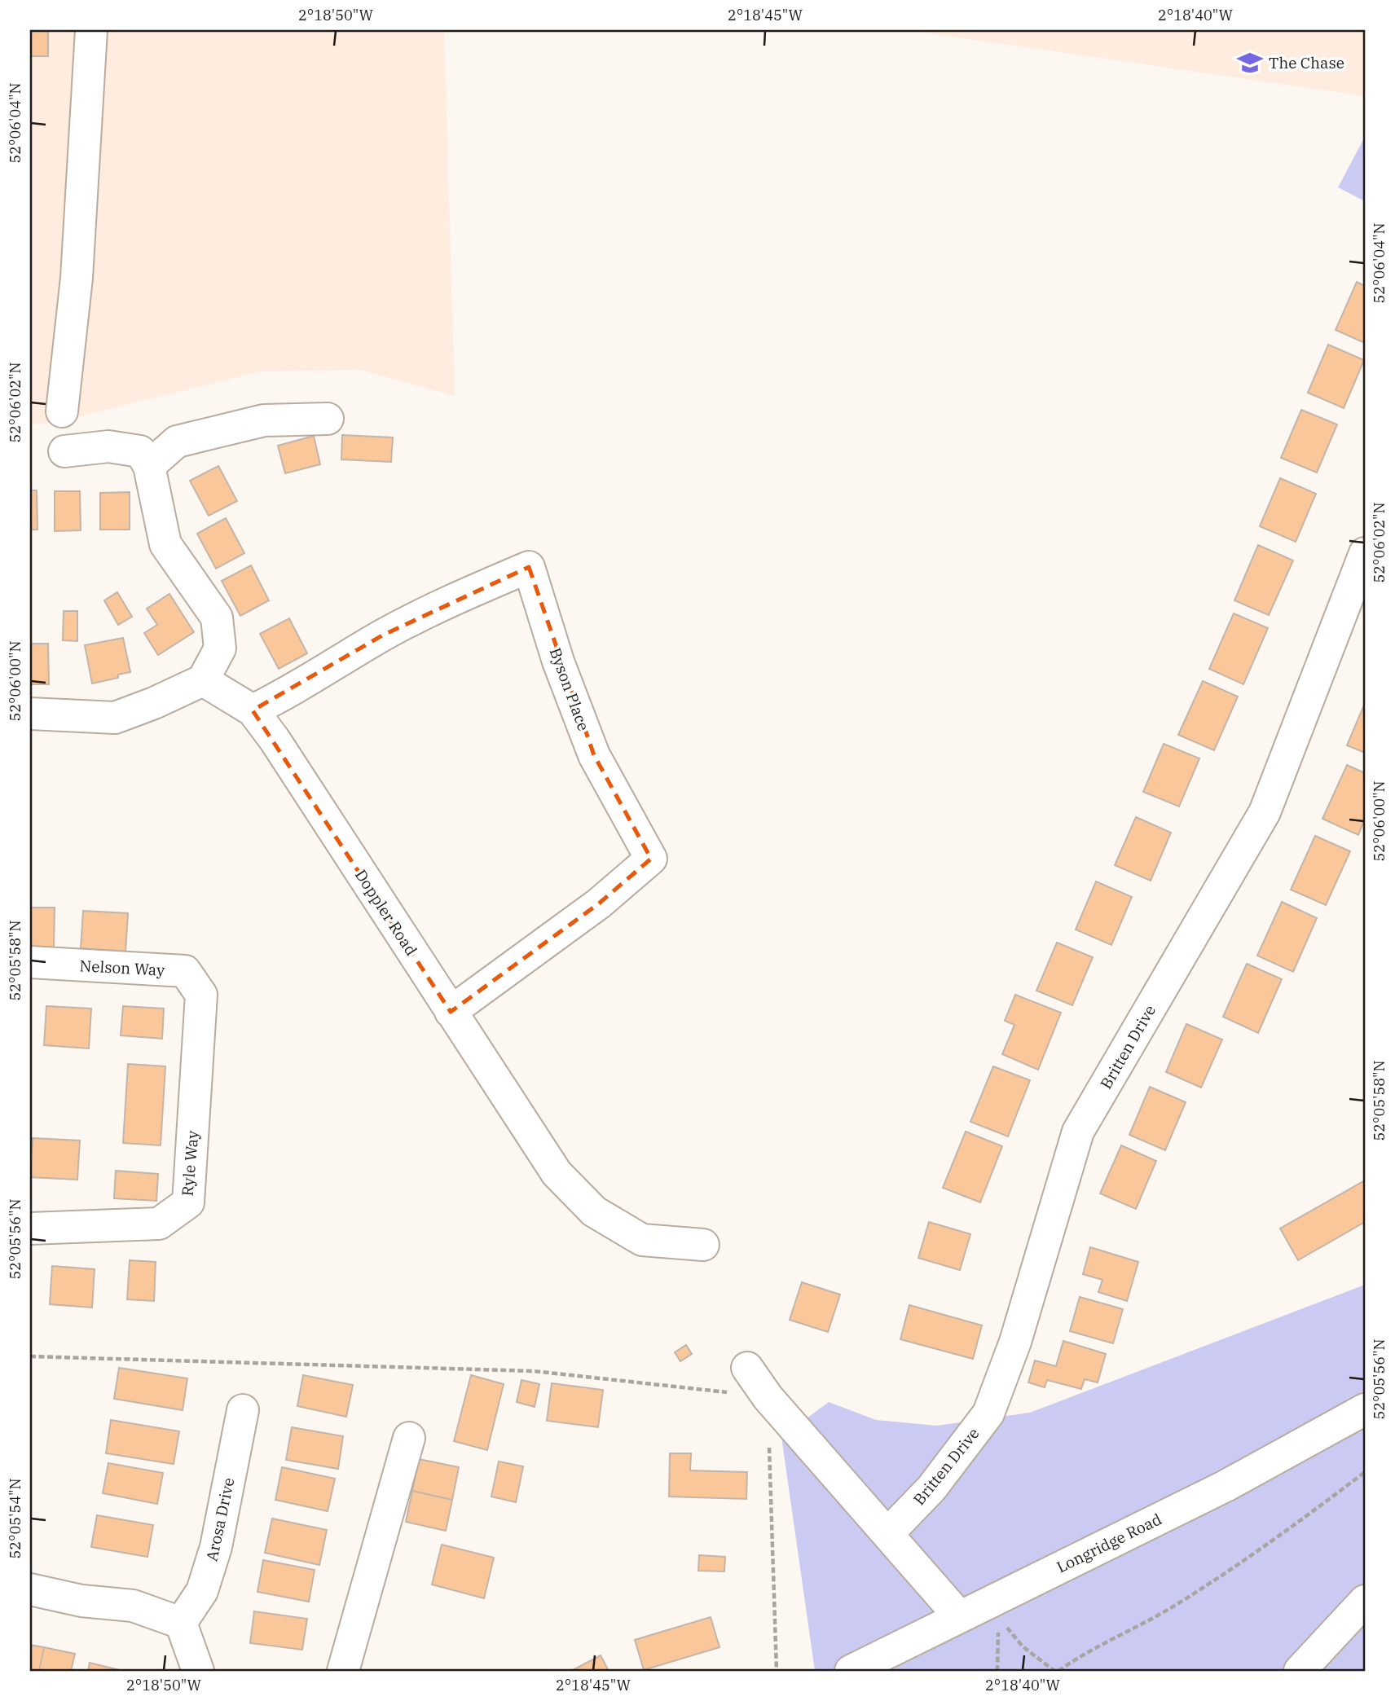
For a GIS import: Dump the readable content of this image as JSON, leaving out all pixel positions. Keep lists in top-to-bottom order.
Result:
{
  "streets": {
    "street": [
      "Byson Place",
      "Doppler Road",
      "Nelson Way",
      "Britten Drive",
      "Ryle Way",
      "Arosa Drive",
      "Longridge Road"
    ]
  },
  "crossings": [
    ["Byson Place", "Doppler Road"],
    ["Nelson Way", "Ryle Way"]
  ],
  "places": {
    "school or university": ["The Chase"]
  },
  "coordinates": [
    "2°18'50\"W",
    "2°18'45\"W",
    "2°18'40\"W",
    "52°06'04\"N",
    "52°06'02\"N",
    "52°06'00\"N",
    "52°05'58\"N",
    "52°05'56\"N",
    "52°05'54\"N"
  ]
}
